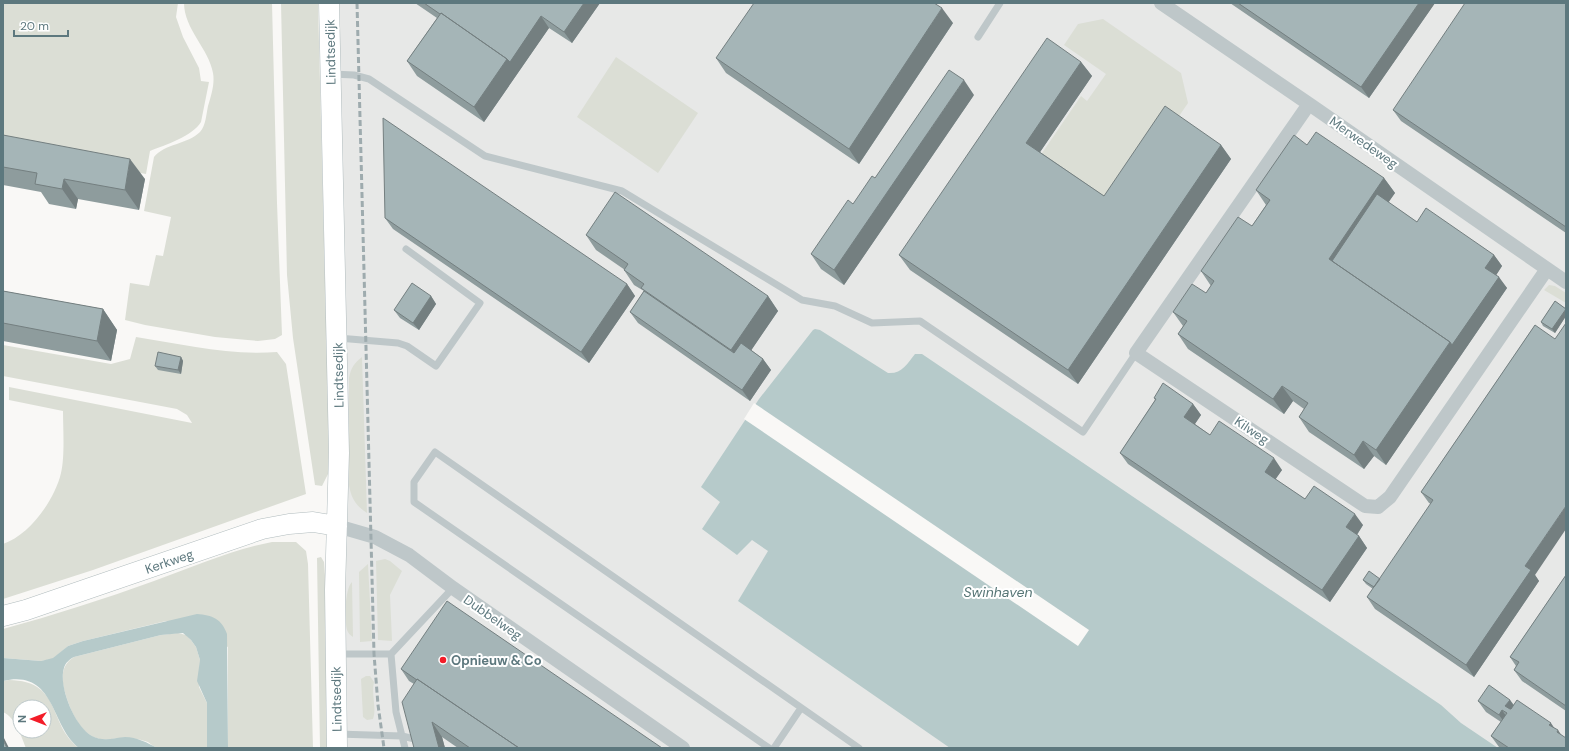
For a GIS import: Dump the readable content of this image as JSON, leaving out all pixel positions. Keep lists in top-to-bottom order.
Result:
{
  "streets": {
    "main road": ["Lindtsedijk", "Kerkweg"],
    "street": ["Merwedeweg", "Kilweg", "Dubbelweg"]
  },
  "crossings": [
    ["Lindtsedijk", "Kerkweg"],
    ["Lindtsedijk", "Dubbelweg"],
    ["Merwedeweg", "Kilweg"],
    ["Kerkweg", "Dubbelweg"]
  ],
  "water": ["Swinhaven"],
  "places": ["Opnieuw & Co"],
  "scale_bar": "20 m",
  "north": "left"
}
